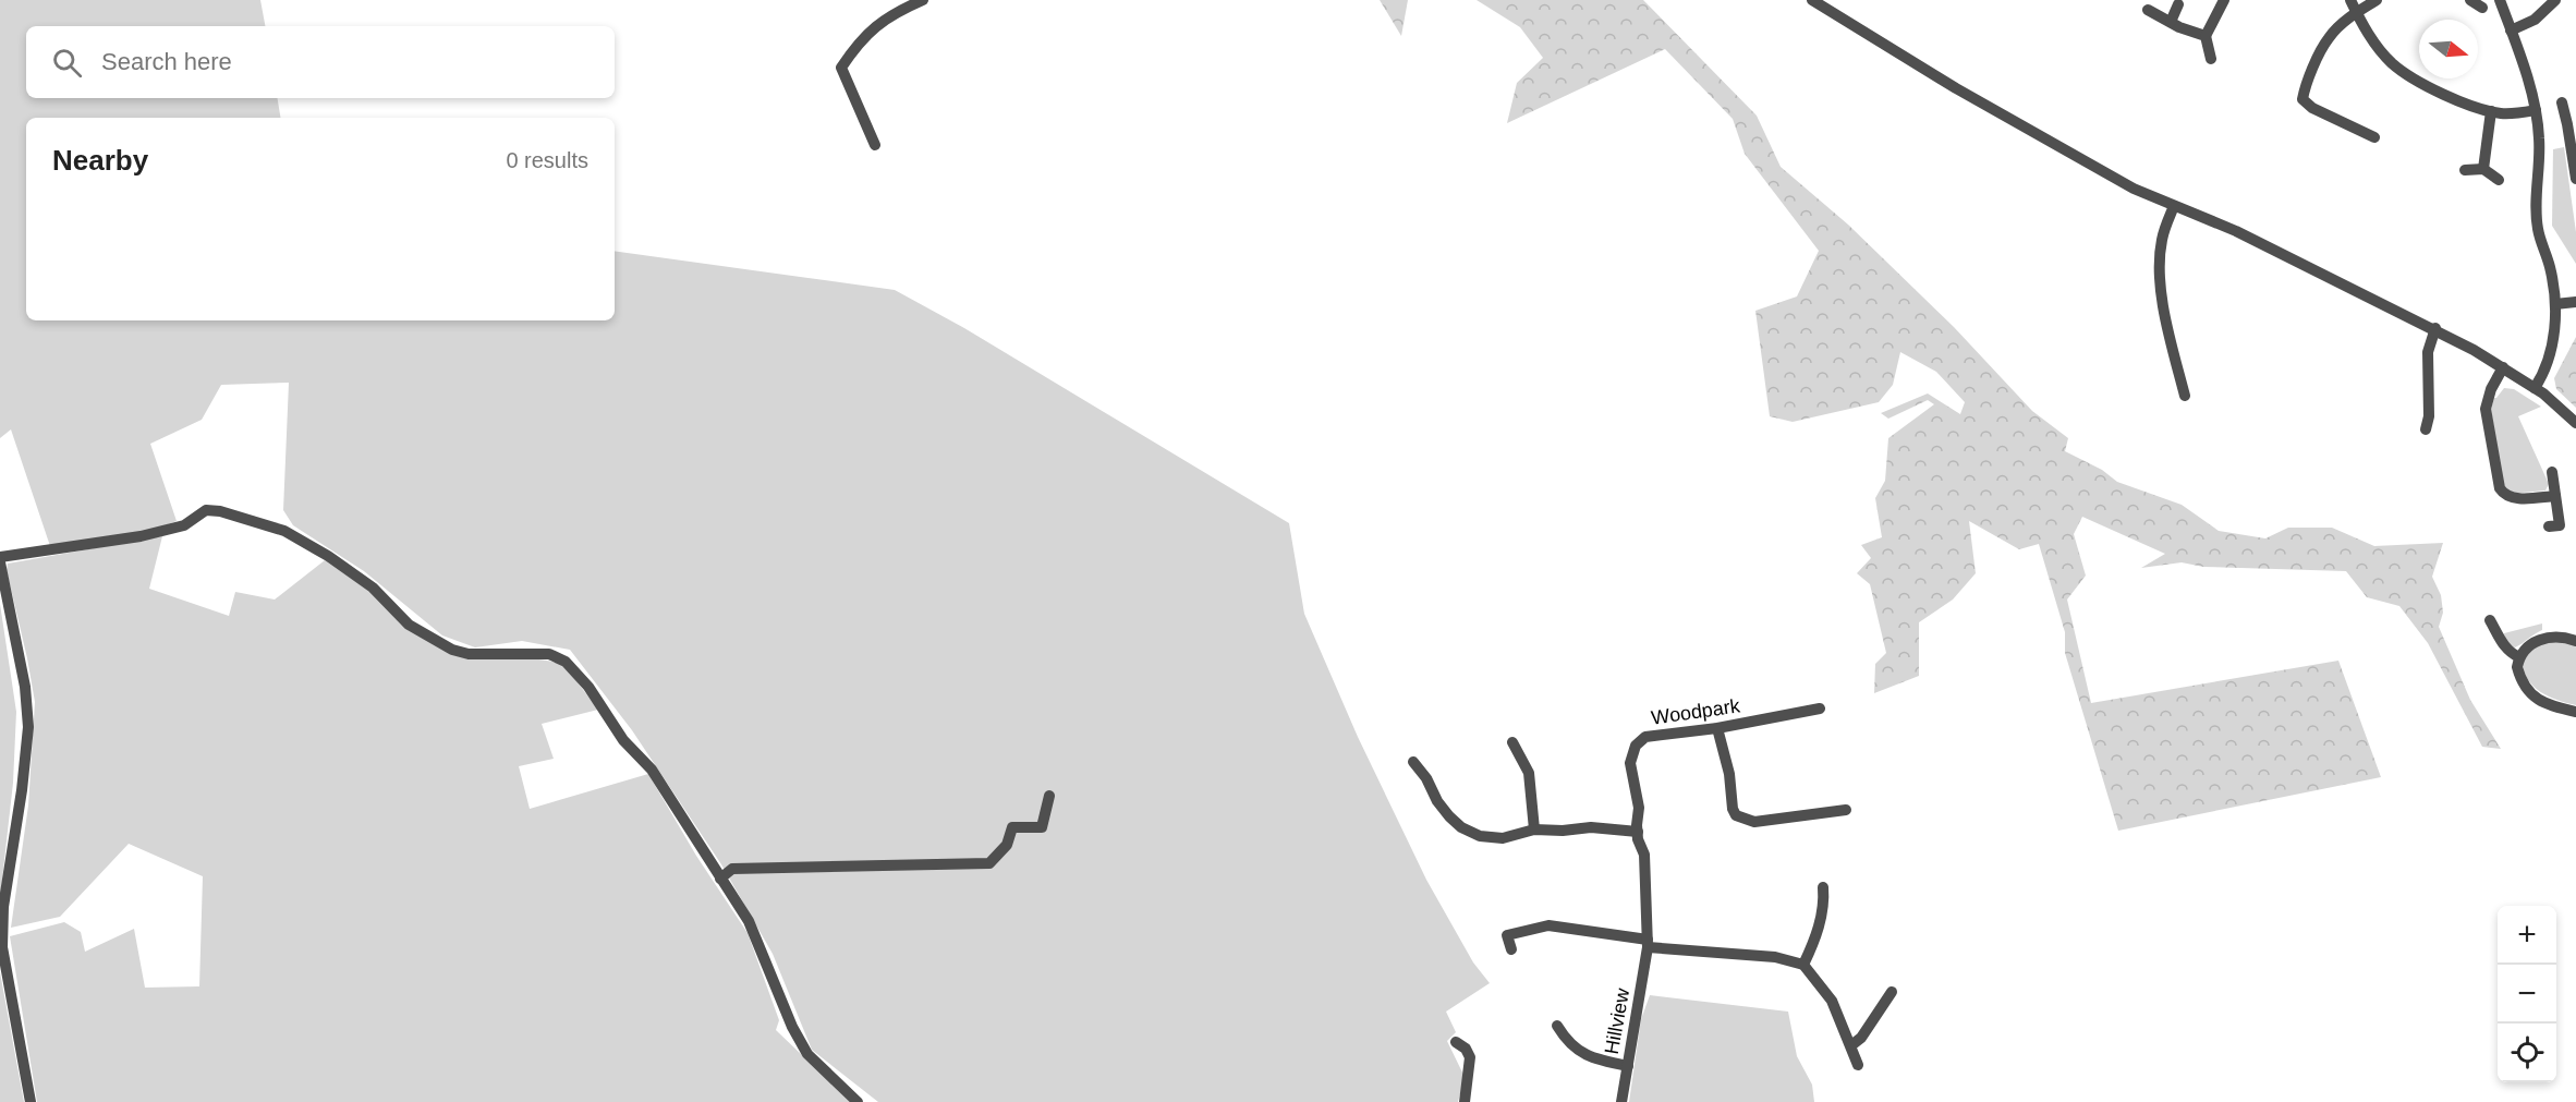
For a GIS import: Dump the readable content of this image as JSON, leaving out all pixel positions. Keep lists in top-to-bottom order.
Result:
{
  "streets": {
    "street": ["Woodpark", "Hillview"]
  },
  "crossings": [
    ["Woodpark", "Hillview"]
  ],
  "north": "right",
  "page": {
    "search": "Search here",
    "heading": ["Nearby", "0 results"],
    "map_buttons": ["+", "−"]
  }
}
